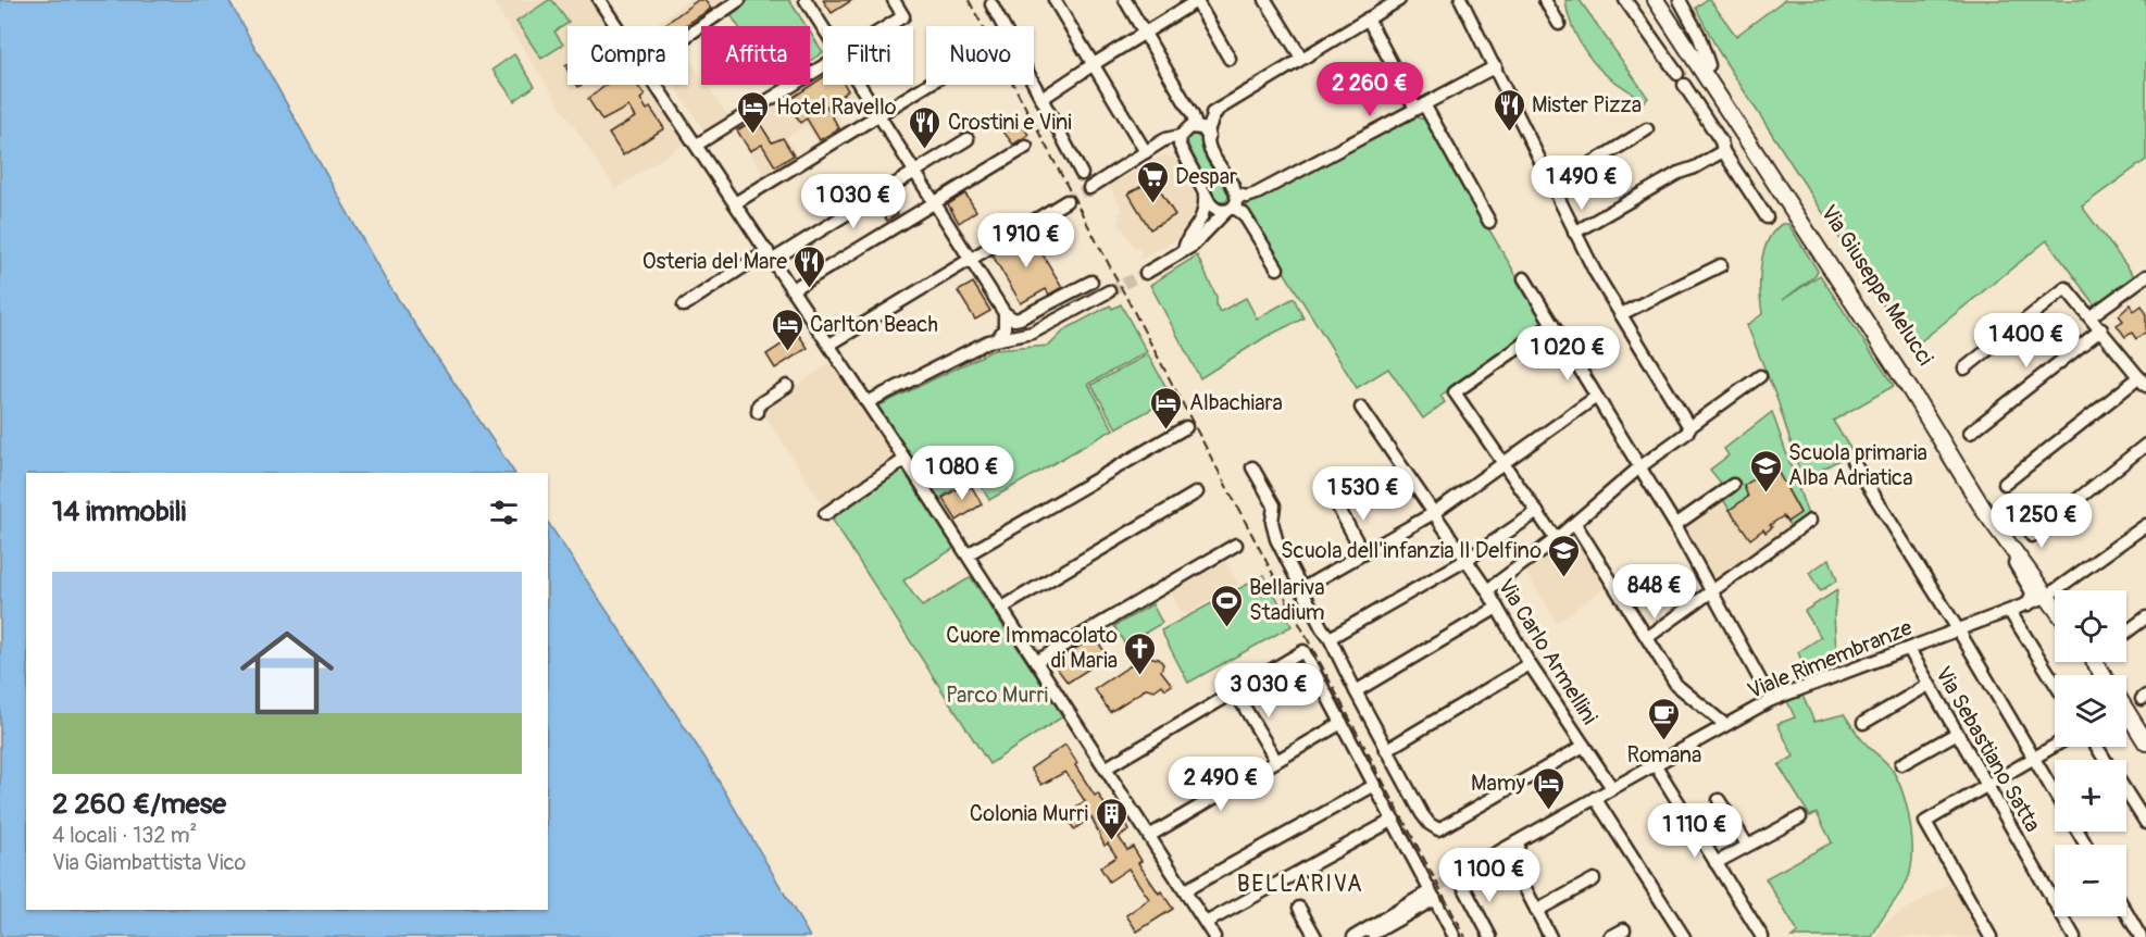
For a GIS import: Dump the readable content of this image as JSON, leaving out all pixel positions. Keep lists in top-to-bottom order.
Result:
{
  "streets": {
    "main road": ["Via Giuseppe Melucci"],
    "street": ["Via Carlo Armellini", "Viale Rimembranze", "Via Sebastiano Satta"]
  },
  "crossings": [
    ["Via Giuseppe Melucci", "Viale Rimembranze"],
    ["Via Carlo Armellini", "Viale Rimembranze"],
    ["Viale Rimembranze", "Via Sebastiano Satta"]
  ],
  "districts": ["BELLARIVA"],
  "parks": ["Parco Murri"],
  "places": {
    "restaurant": ["Mister Pizza", "Crostini e Vini", "Osteria del Mare"],
    "hotel": [
      "Hotel Ravello",
      "Carlton Beach",
      "Albachiara",
      "Mamy"
    ],
    "supermarket": ["Despar"],
    "school or university": ["Scuola primaria Alba Adriatica", "Scuola dell'infanzia Il Delfino"],
    "sports": ["Bellariva Stadium"],
    "church": ["Cuore Immacolato di Maria"],
    "cafe": ["Romana"],
    "building": ["Colonia Murri"]
  },
  "page": {
    "chip": [
      "Compra",
      "Affitta",
      "Filtri",
      "Nuovo"
    ],
    "price": [
      "2 260 €",
      "1 490 €",
      "1 030 €",
      "1 910 €",
      "1 400 €",
      "1 020 €",
      "1 080 €",
      "1 530 €",
      "1 250 €",
      "848 €",
      "3 030 €",
      "2 490 €",
      "1 110 €",
      "1 100 €"
    ],
    "heading": "14 immobili",
    "list": [
      {
        "name": "2 260 €/mese",
        "note": "4 locali · 132 m² · Via Giambattista Vico"
      }
    ],
    "map_buttons": ["+", "−"]
  }
}
